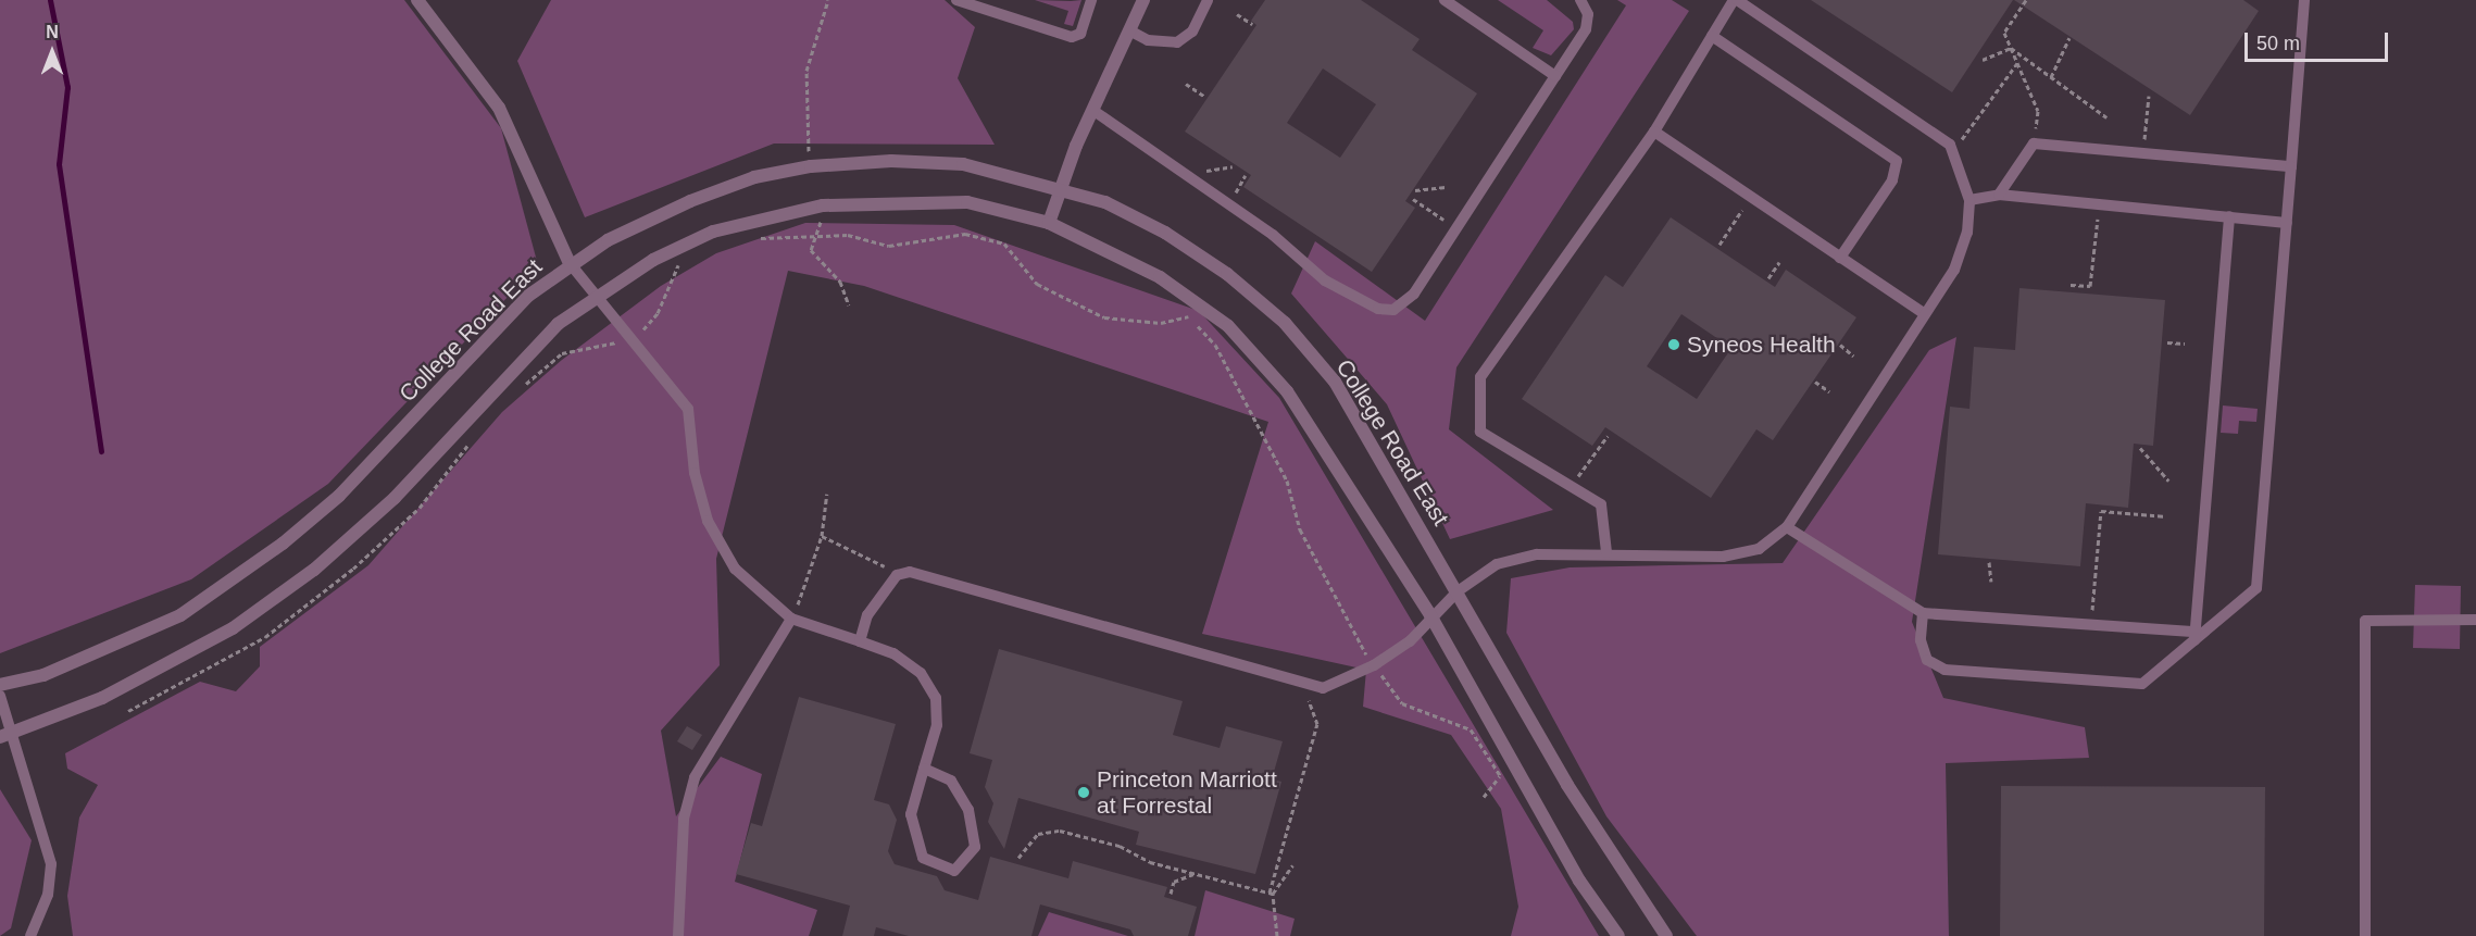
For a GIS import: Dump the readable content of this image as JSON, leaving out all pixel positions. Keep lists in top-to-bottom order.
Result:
{
  "streets": {
    "street": ["College Road East"]
  },
  "places": ["Syneos Health", "Princeton Marriott at Forrestal"],
  "scale_bar": "50 m",
  "north": "top"
}
